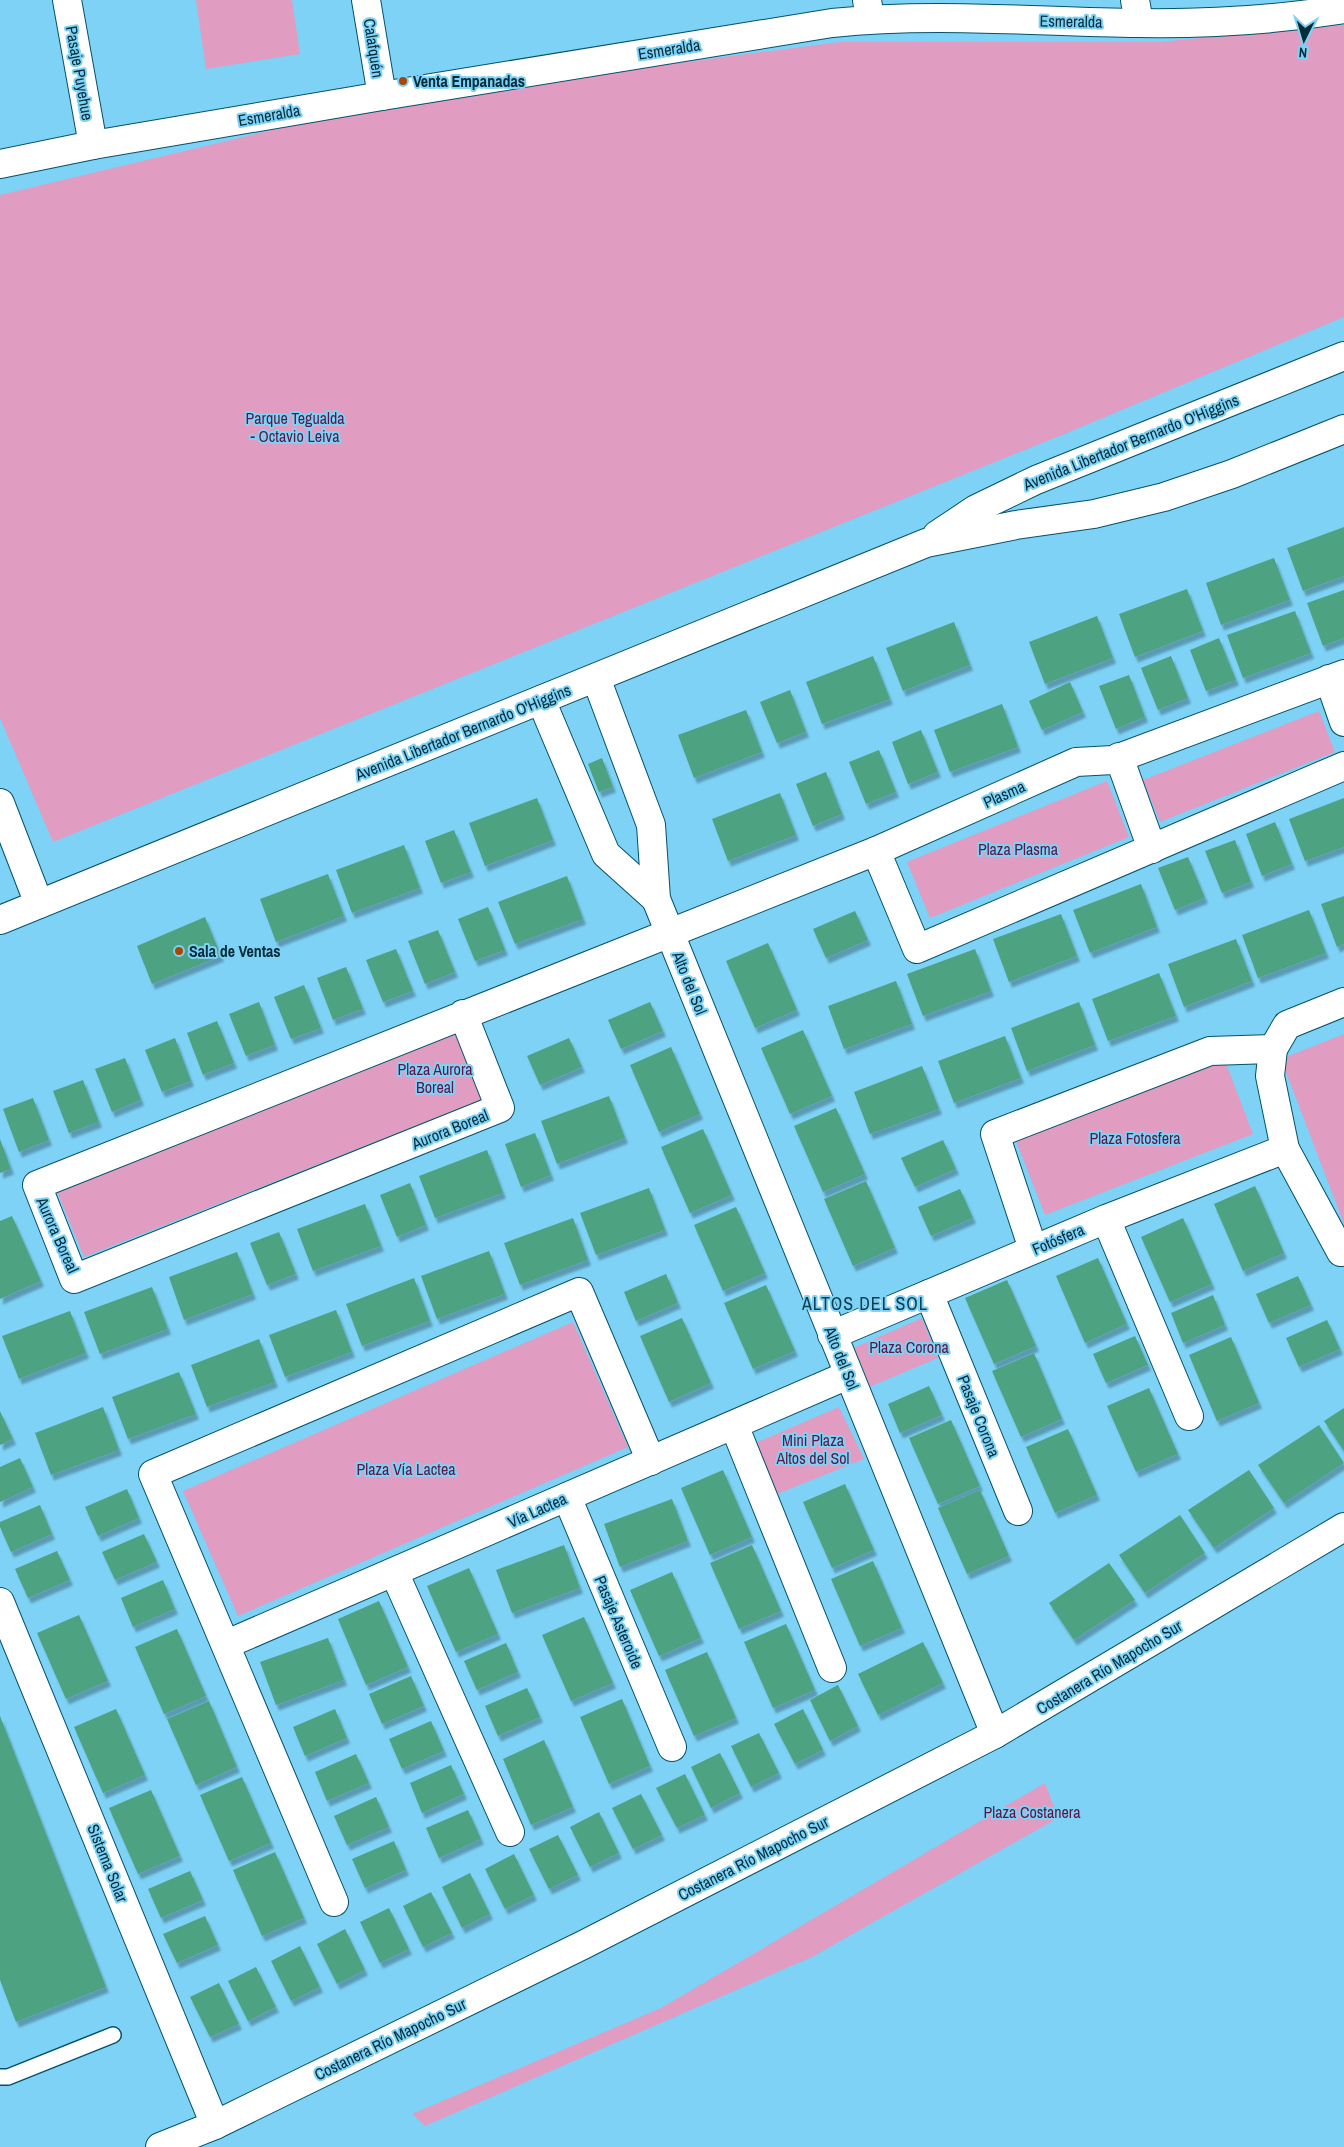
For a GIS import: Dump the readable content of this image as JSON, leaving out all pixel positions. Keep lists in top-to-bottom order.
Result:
{
  "streets": {
    "street": [
      "Esmeralda",
      "Calafquén",
      "Pasaje Puyehue",
      "Avenida Libertador Bernardo O'Higgins",
      "Plasma",
      "Alto del Sol",
      "Aurora Boreal",
      "Fotósfera",
      "Pasaje Corona",
      "Vía Lactea",
      "Pasaje Asteroide",
      "Costanera Río Mapocho Sur",
      "Sistema Solar"
    ]
  },
  "crossings": [
    ["Esmeralda", "Calafquén"],
    ["Esmeralda", "Pasaje Puyehue"],
    ["Avenida Libertador Bernardo O'Higgins", "Alto del Sol"],
    ["Plasma", "Alto del Sol"],
    ["Plasma", "Aurora Boreal"],
    ["Alto del Sol", "Aurora Boreal"],
    ["Alto del Sol", "Fotósfera"],
    ["Alto del Sol", "Vía Lactea"],
    ["Alto del Sol", "Costanera Río Mapocho Sur"],
    ["Fotósfera", "Pasaje Corona"],
    ["Vía Lactea", "Pasaje Asteroide"],
    ["Costanera Río Mapocho Sur", "Sistema Solar"]
  ],
  "districts": ["ALTOS DEL SOL"],
  "parks": [
    "Parque Tegualda - Octavio Leiva",
    "Plaza Plasma",
    "Plaza Aurora Boreal",
    "Plaza Fotosfera",
    "Plaza Corona",
    "Mini Plaza Altos del Sol",
    "Plaza Vía Lactea",
    "Plaza Costanera"
  ],
  "places": ["Venta Empanadas", "Sala de Ventas"],
  "north": "bottom"
}
